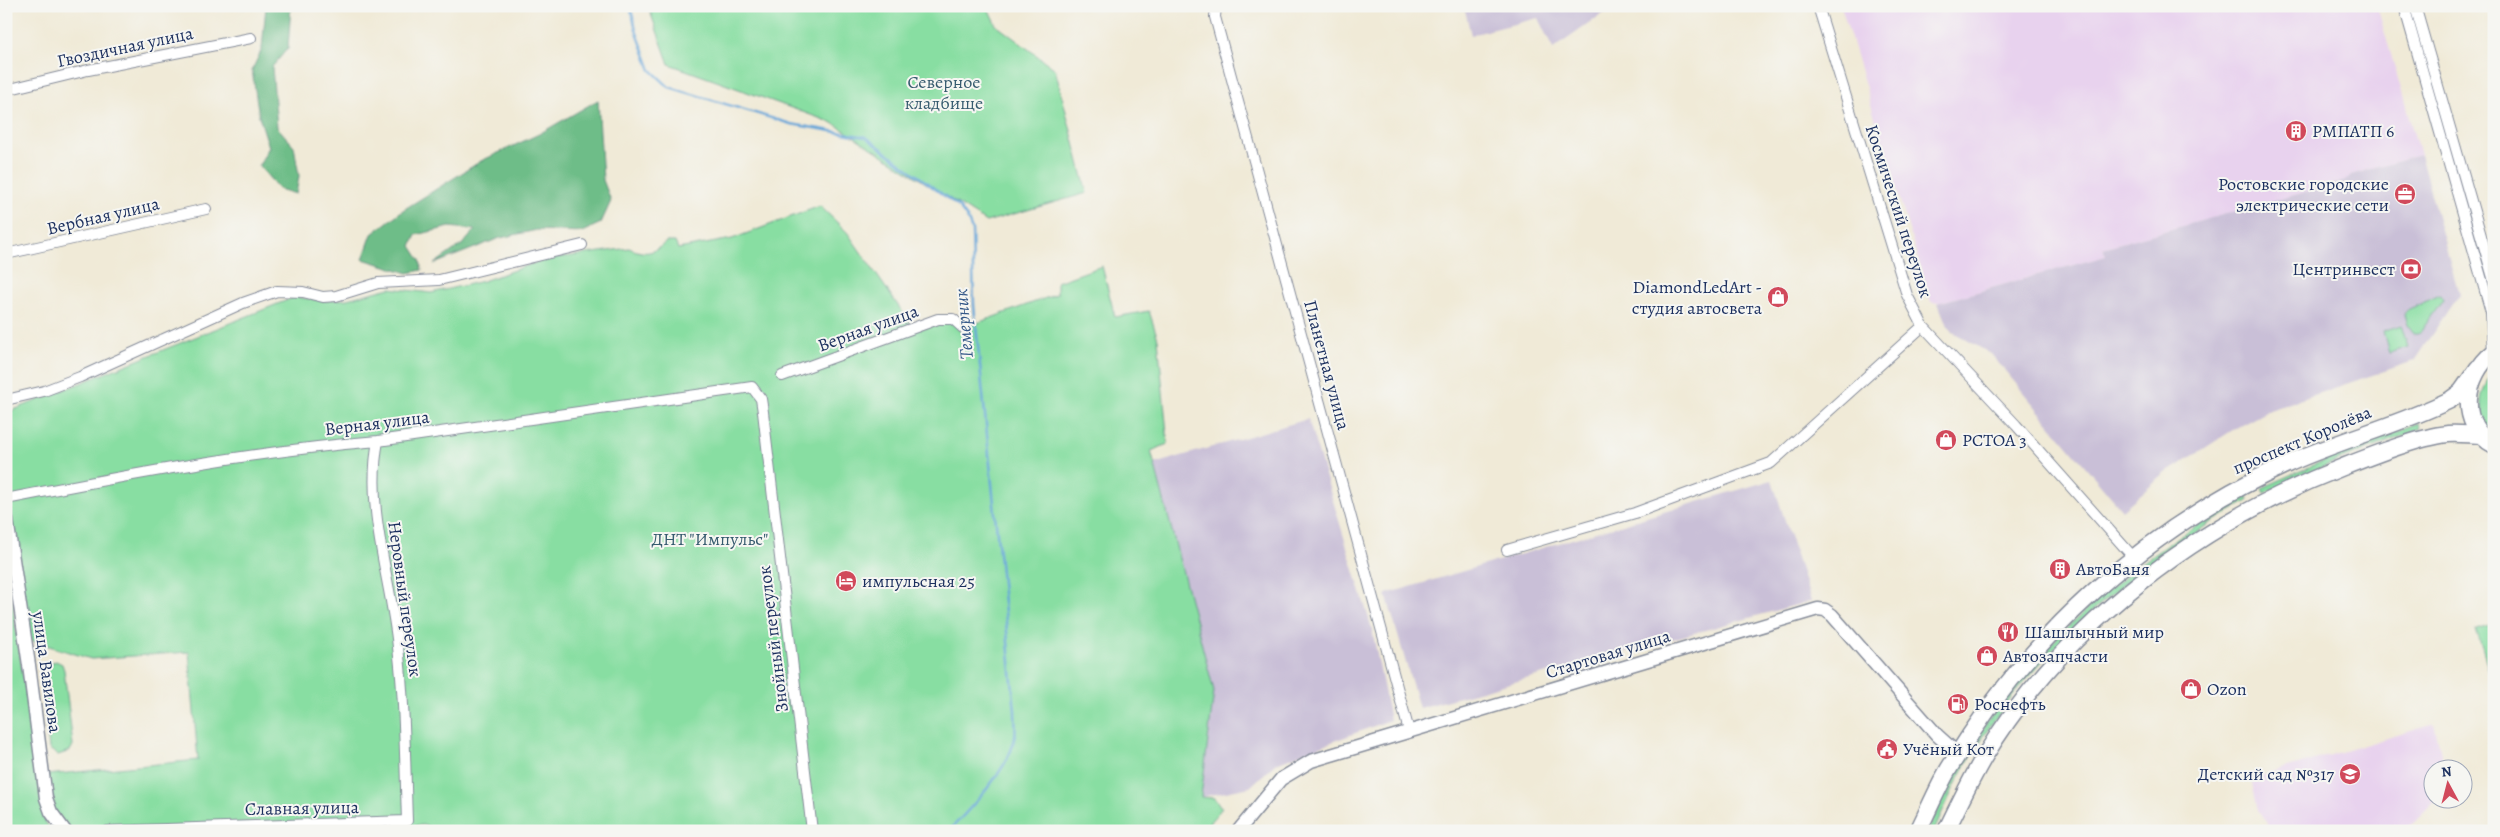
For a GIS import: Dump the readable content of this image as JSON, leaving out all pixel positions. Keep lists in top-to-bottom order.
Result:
{
  "streets": {
    "main road": ["проспект Королёва"],
    "street": [
      "Гвоздичная улица",
      "Космический переулок",
      "Вербная улица",
      "Верная улица",
      "Планетная улица",
      "Неровный переулок",
      "Знойный переулок",
      "Стартовая улица",
      "улица Вавилова",
      "Славная улица"
    ]
  },
  "crossings": [
    ["Космический переулок", "проспект Королёва"],
    ["Верная улица", "Неровный переулок"],
    ["Верная улица", "Знойный переулок"],
    ["Планетная улица", "Стартовая улица"],
    ["проспект Королёва", "Стартовая улица"],
    ["Неровный переулок", "Славная улица"]
  ],
  "water": ["Темерник"],
  "parks": ["Северное кладбище", "ДНТ \"Импульс\""],
  "places": {
    "building": ["РМПАТП 6", "АвтоБаня"],
    "office": ["Ростовские городские электрические сети"],
    "bank": ["Центринвест"],
    "shop": [
      "DiamondLedArt - студия автосвета",
      "РСТОА 3",
      "Автозапчасти",
      "Ozon"
    ],
    "hotel": ["импульсная 25"],
    "restaurant": ["Шашлычный мир"],
    "fuel station": ["Роснефть"],
    "public building": ["Учёный Кот"],
    "school or university": ["Детский сад №317"]
  },
  "north": "top"
}
